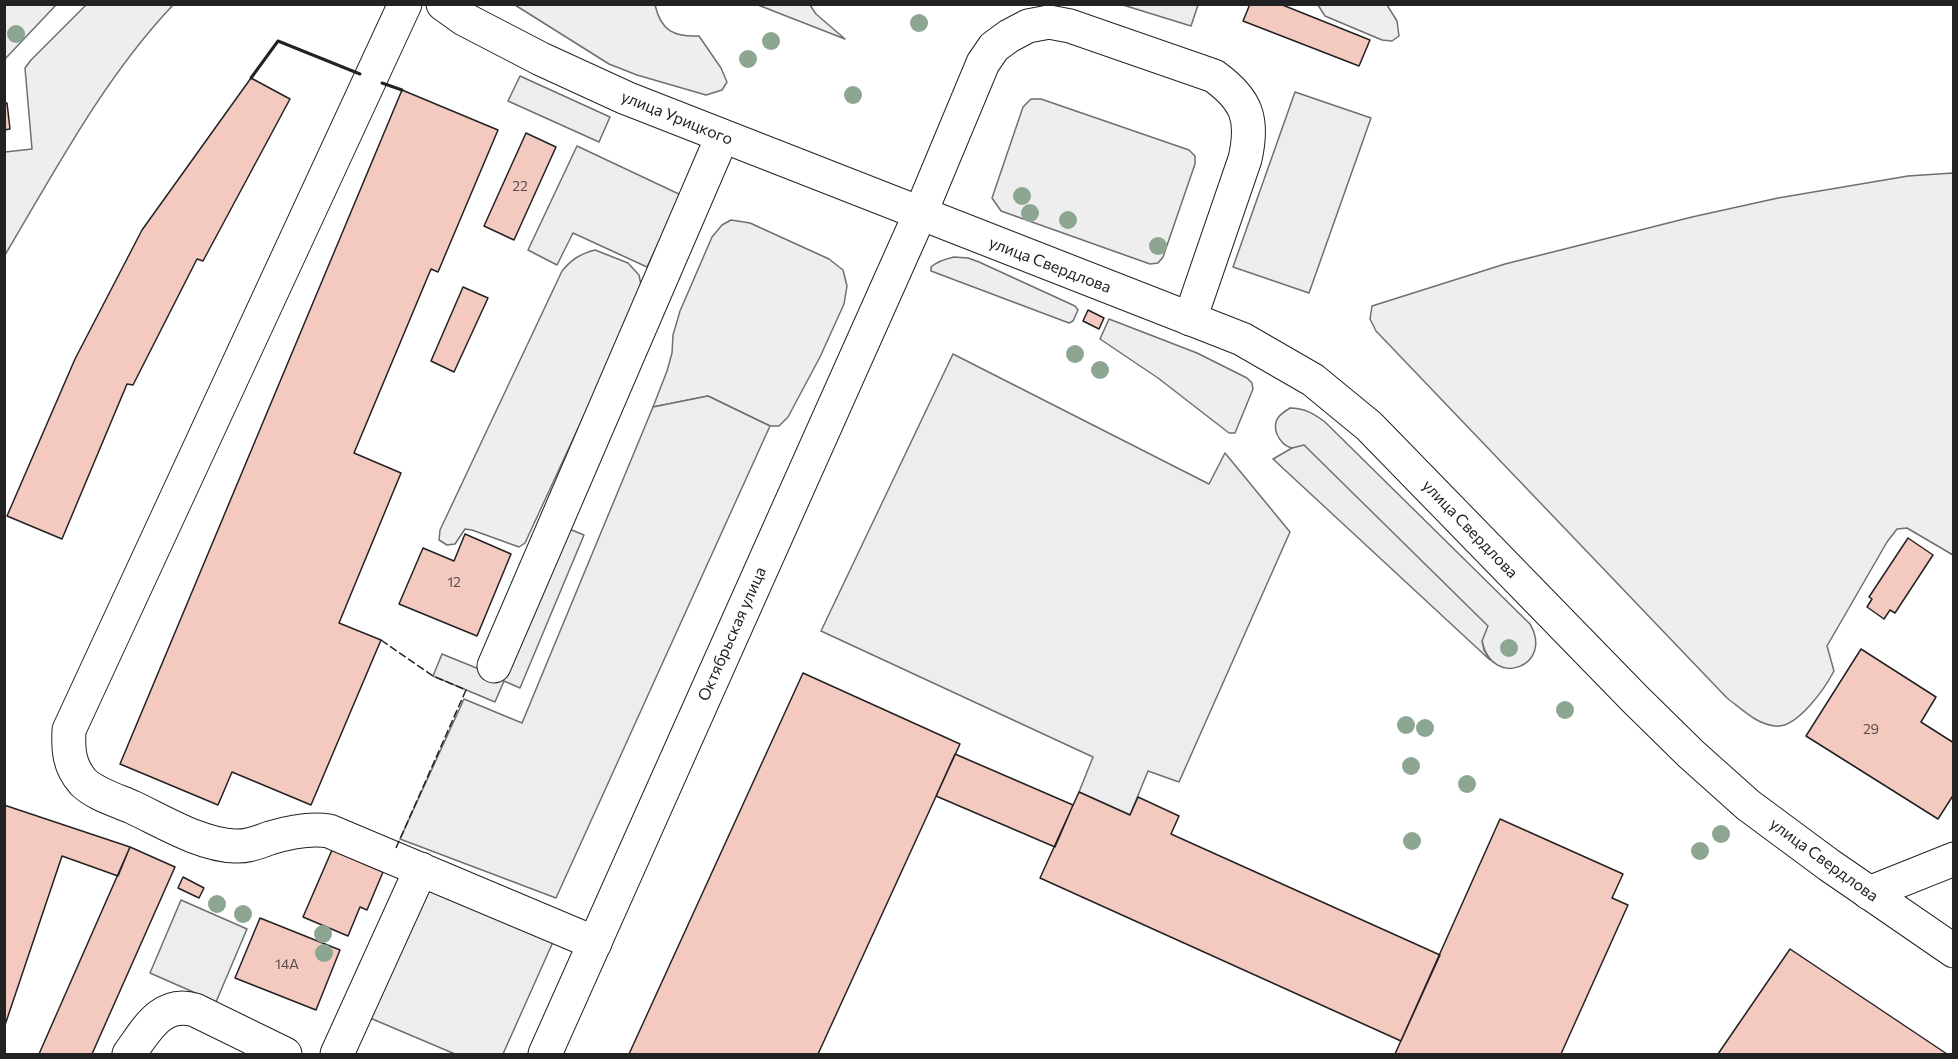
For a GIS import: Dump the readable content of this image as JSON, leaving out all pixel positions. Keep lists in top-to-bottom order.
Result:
{
  "streets": {
    "main road": ["улица Урицкого", "улица Свердлова", "Октябрьская улица"]
  },
  "crossings": [
    ["улица Урицкого", "улица Свердлова"],
    ["улица Урицкого", "Октябрьская улица"],
    ["улица Свердлова", "Октябрьская улица"]
  ],
  "house_numbers": [
    "22",
    "12",
    "29",
    "14А"
  ]
}
